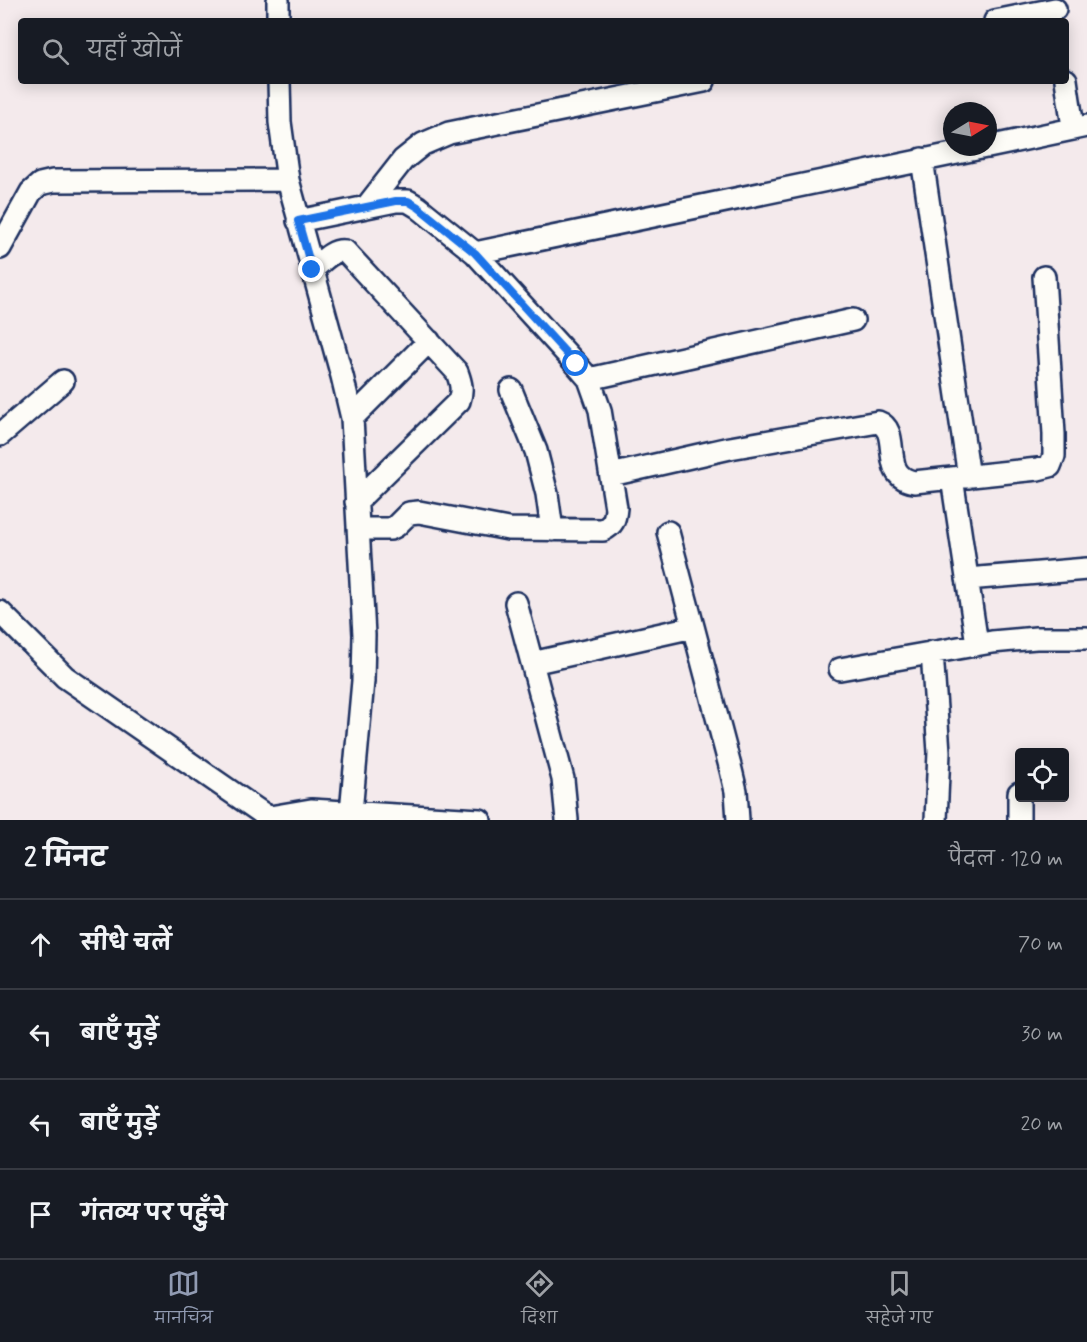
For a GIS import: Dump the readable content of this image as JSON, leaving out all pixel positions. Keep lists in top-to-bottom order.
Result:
{
  "north": "right",
  "page": {
    "search": "यहाँ खोजें",
    "heading": ["2 मिनट", "पैदल · 120 m"],
    "list": [
      ["सीधे चलें", "70 m"],
      ["बाएँ मुड़ें", "30 m"],
      ["बाएँ मुड़ें", "20 m"],
      "गंतव्य पर पहुँचे"
    ],
    "nav": ["मानचित्र", "दिशा", "सहेजे गए"]
  }
}
